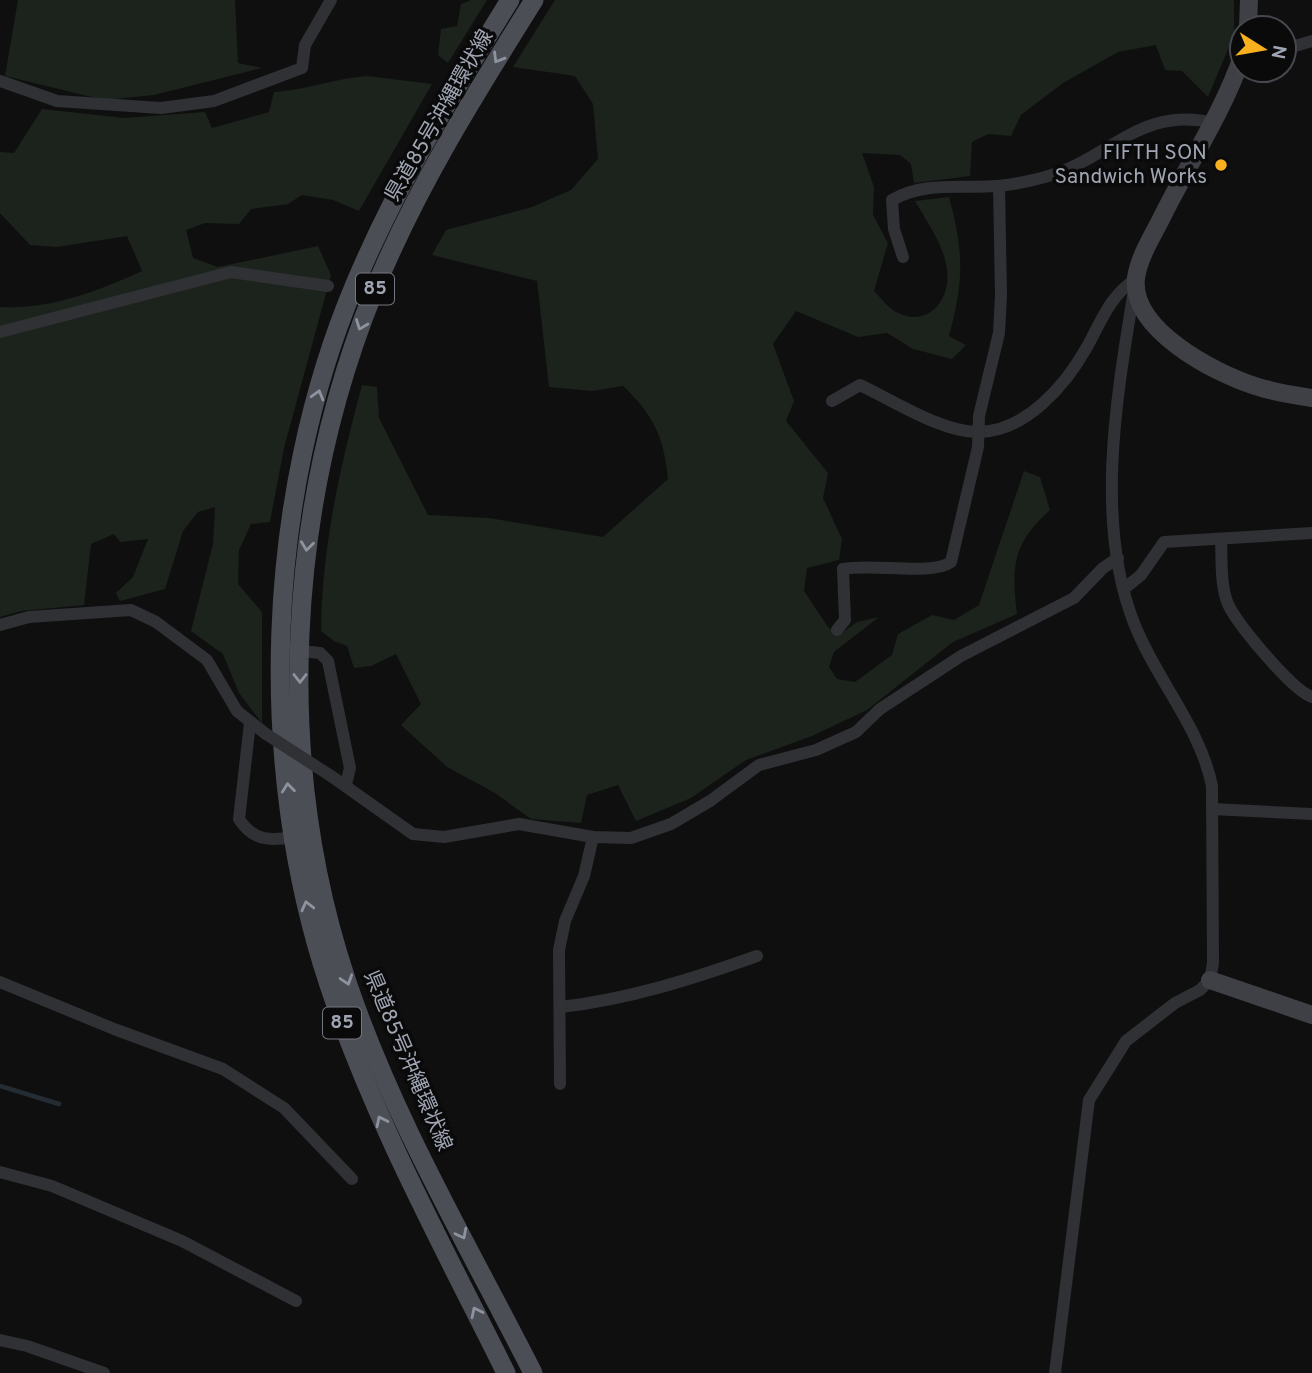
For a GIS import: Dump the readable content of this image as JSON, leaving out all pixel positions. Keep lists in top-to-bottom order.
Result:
{
  "streets": {
    "main road": ["県道85号沖縄環状線", "85"]
  },
  "places": ["FIFTH SON Sandwich Works"],
  "north": "right"
}
